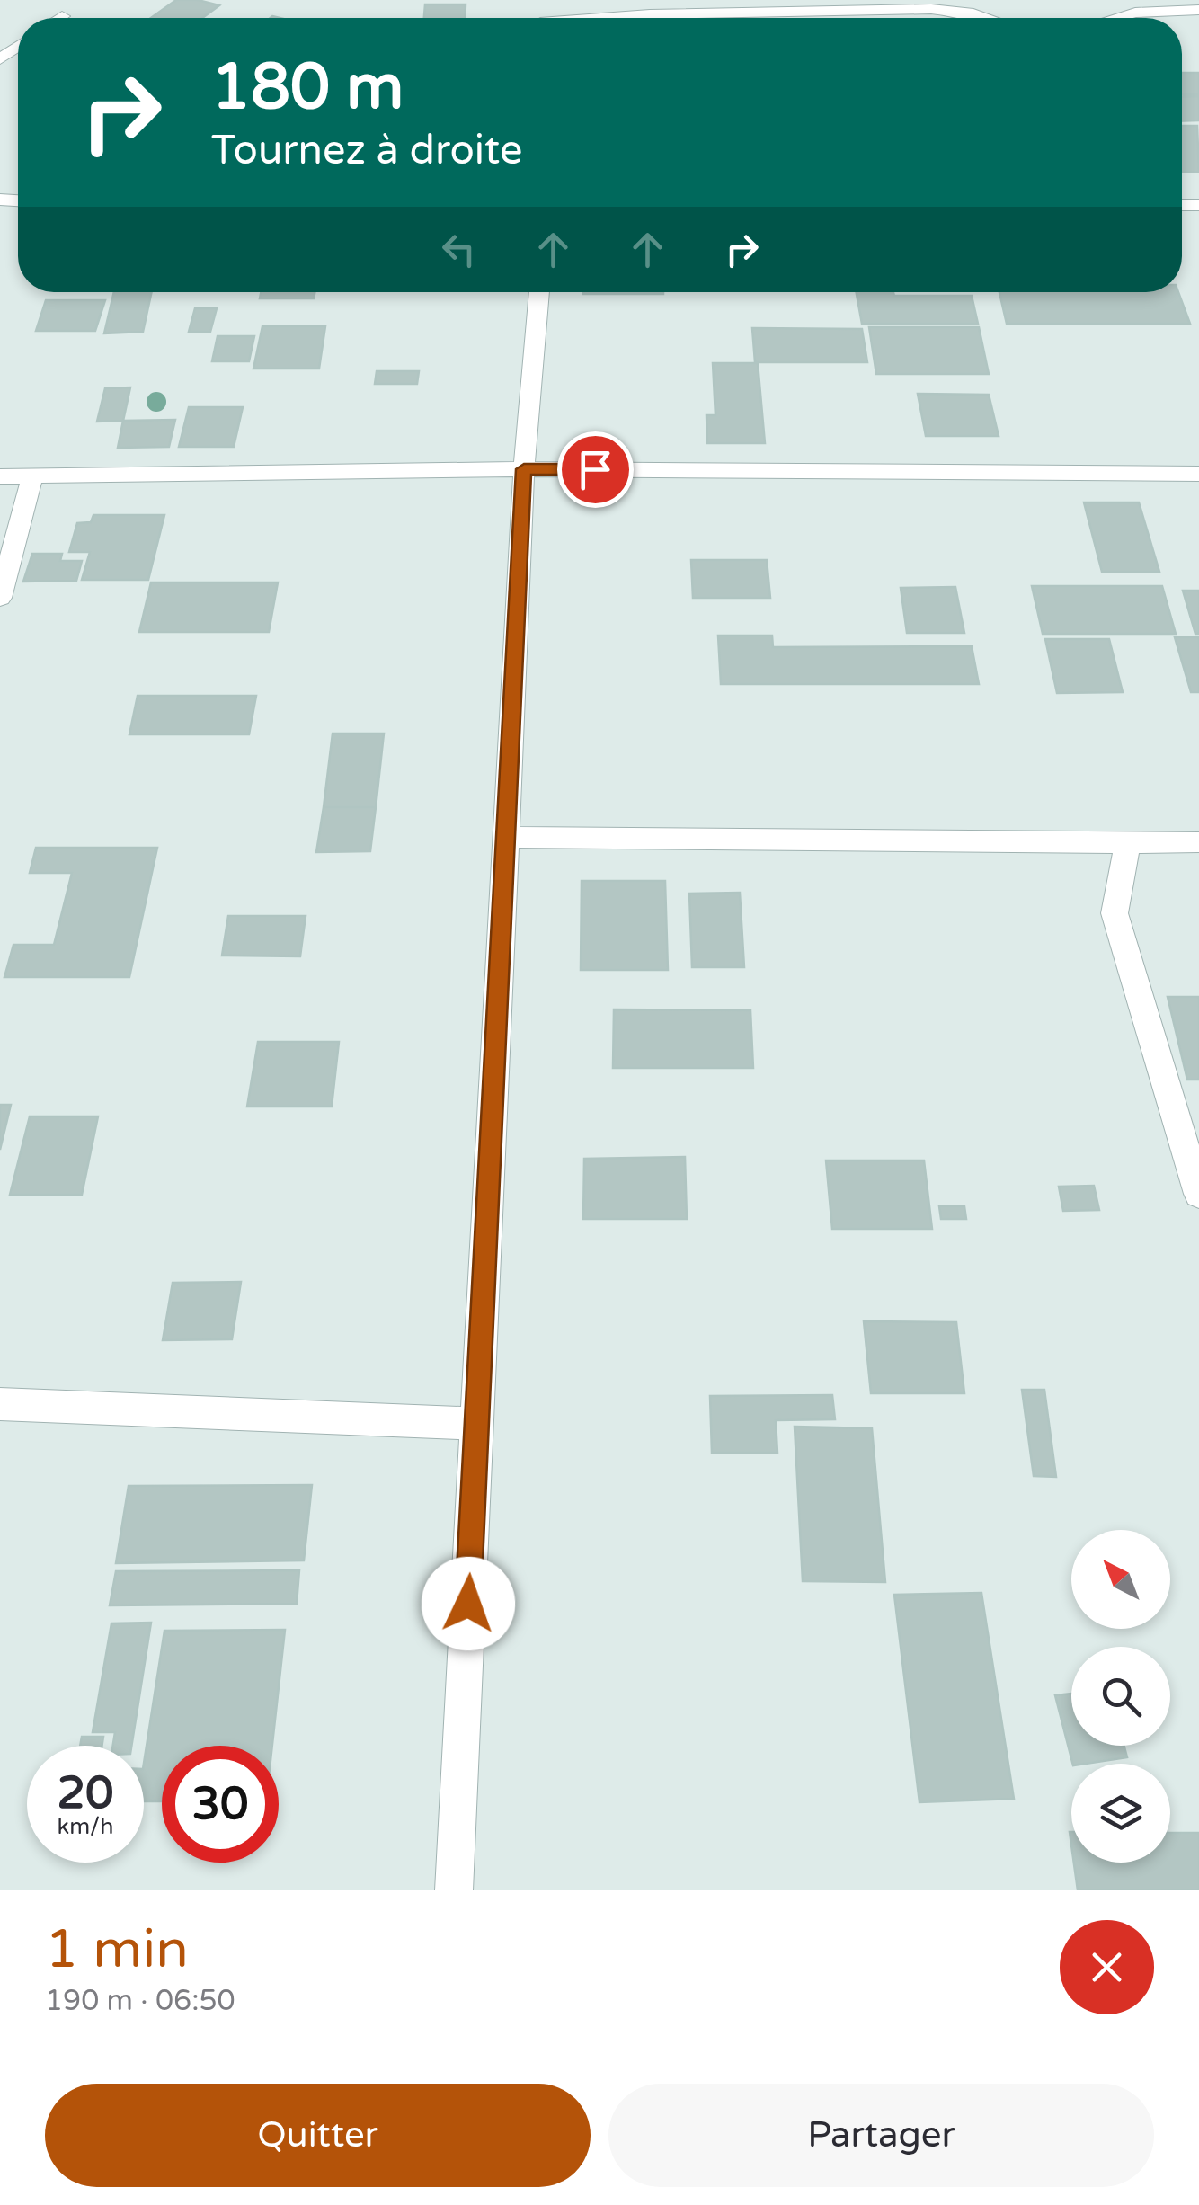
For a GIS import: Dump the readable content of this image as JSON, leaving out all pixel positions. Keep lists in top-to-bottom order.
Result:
{
  "north": "top left",
  "page": {
    "turn": ["180 m", "Tournez à droite"],
    "speed": "20 km/h",
    "limit": "30",
    "heading": ["1 min", "190 m · 06:50"],
    "buttons": ["Quitter", "Partager"]
  }
}
